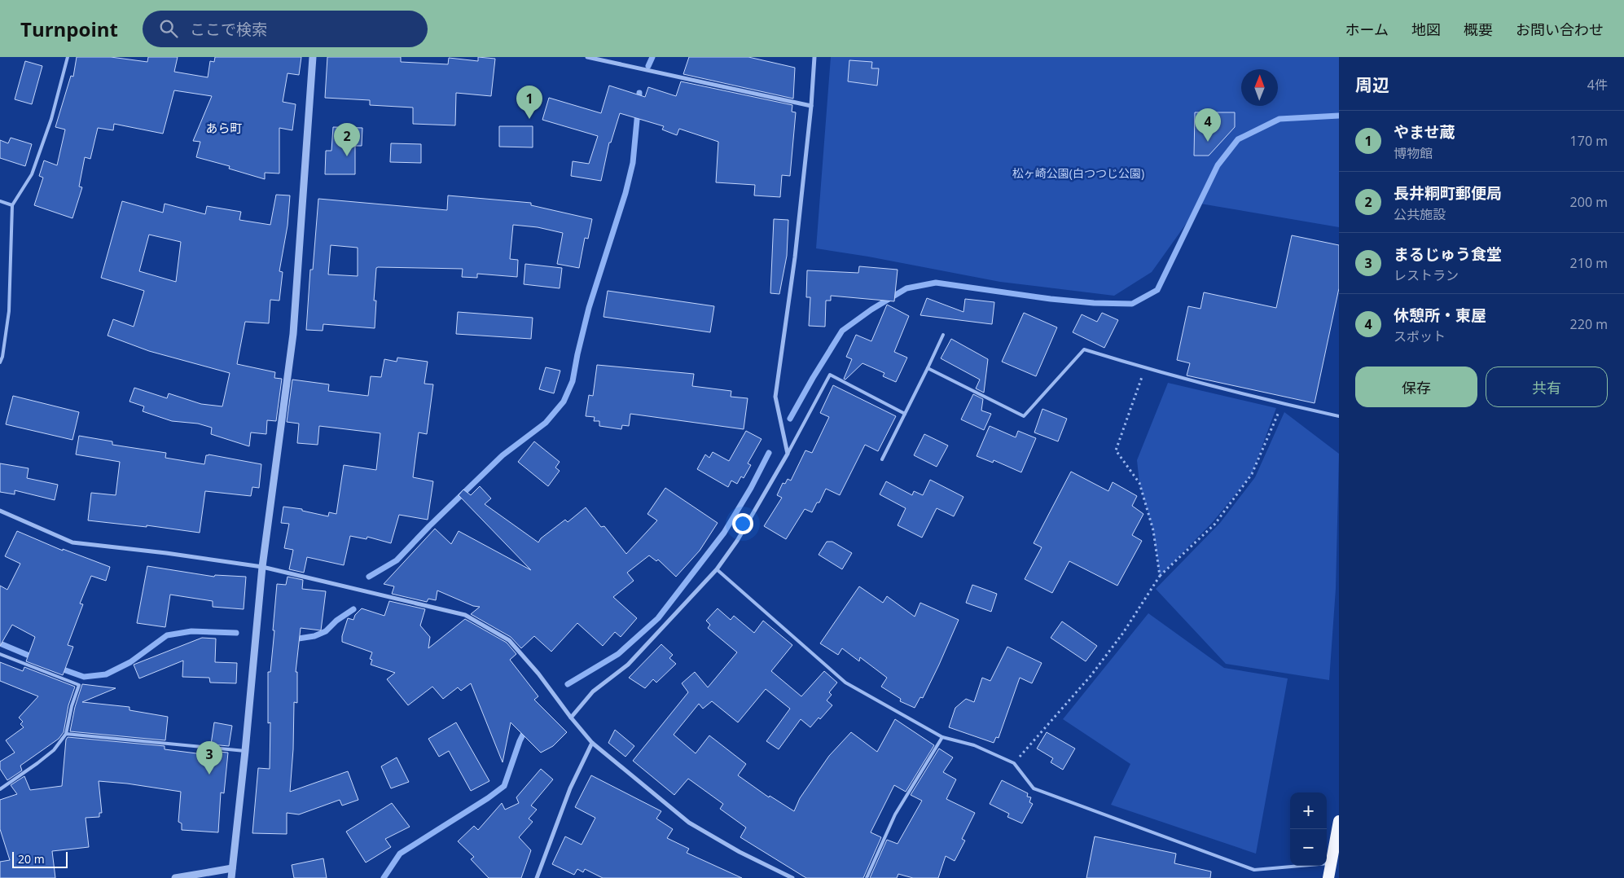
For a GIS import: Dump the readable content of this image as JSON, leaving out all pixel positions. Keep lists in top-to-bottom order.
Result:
{
  "districts": ["あら町"],
  "parks": ["松ヶ崎公園(白つつじ公園)"],
  "scale_bar": "20 m",
  "north": "top",
  "page": {
    "header": "Turnpoint",
    "search": "ここで検索",
    "nav": [
      "ホーム",
      "地図",
      "概要",
      "お問い合わせ"
    ],
    "heading": ["周辺", "4件"],
    "pins": [
      "1",
      "4",
      "2",
      "3"
    ],
    "list": [
      {
        "mark": "1",
        "name": "やませ蔵",
        "note": "博物館",
        "value": "170 m"
      },
      {
        "mark": "2",
        "name": "長井粡町郵便局",
        "note": "公共施設",
        "value": "200 m"
      },
      {
        "mark": "3",
        "name": "まるじゅう食堂",
        "note": "レストラン",
        "value": "210 m"
      },
      {
        "mark": "4",
        "name": "休憩所・東屋",
        "note": "スポット",
        "value": "220 m"
      }
    ],
    "buttons": ["保存", "共有"],
    "map_buttons": ["+", "−"],
    "scale": "20 m"
  }
}
